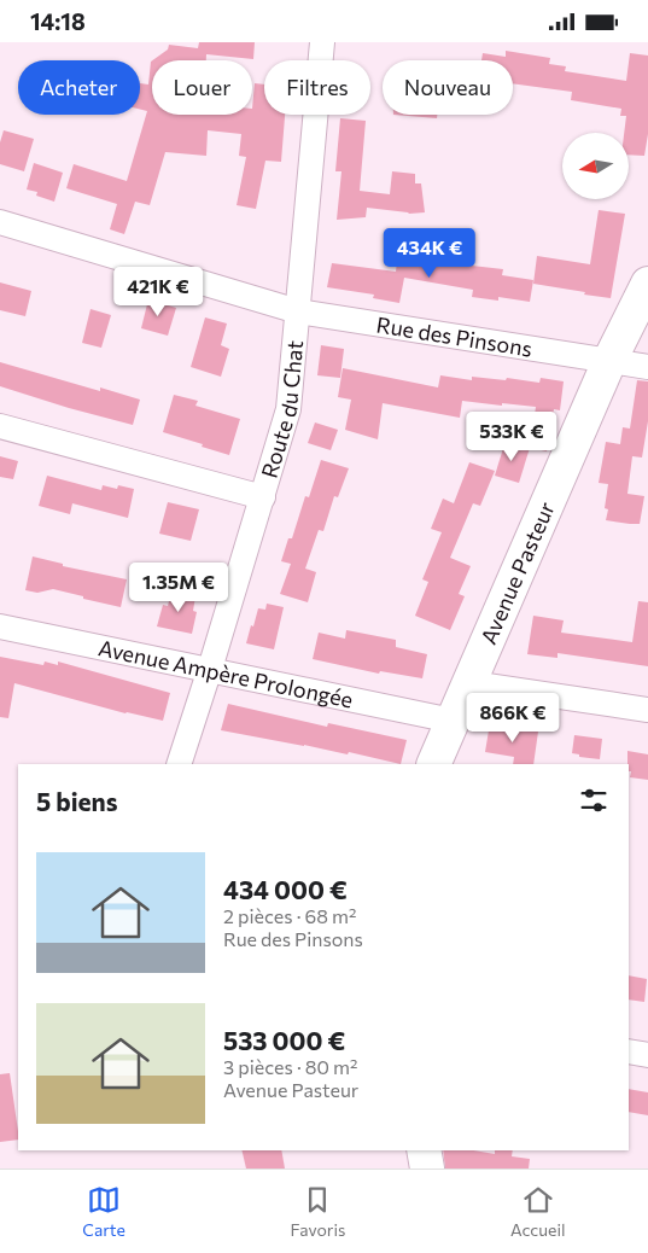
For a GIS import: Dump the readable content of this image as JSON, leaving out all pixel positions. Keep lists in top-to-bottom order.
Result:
{
  "streets": {
    "street": [
      "Rue des Pinsons",
      "Route du Chat",
      "Avenue Pasteur",
      "Avenue Ampère Prolongée"
    ]
  },
  "crossings": [
    ["Rue des Pinsons", "Route du Chat"],
    ["Rue des Pinsons", "Avenue Pasteur"],
    ["Route du Chat", "Avenue Ampère Prolongée"],
    ["Avenue Pasteur", "Avenue Ampère Prolongée"]
  ],
  "north": "left",
  "page": {
    "status": "14:18",
    "chip": [
      "Acheter",
      "Louer",
      "Filtres",
      "Nouveau"
    ],
    "price": [
      "434K €",
      "421K €",
      "533K €",
      "1.35M €",
      "866K €"
    ],
    "heading": "5 biens",
    "list": [
      {
        "name": "434 000 €",
        "note": "2 pièces · 68 m² · Rue des Pinsons"
      },
      {
        "name": "533 000 €",
        "note": "3 pièces · 80 m² · Avenue Pasteur"
      }
    ],
    "tabs": ["Carte", "Favoris", "Accueil"]
  }
}
